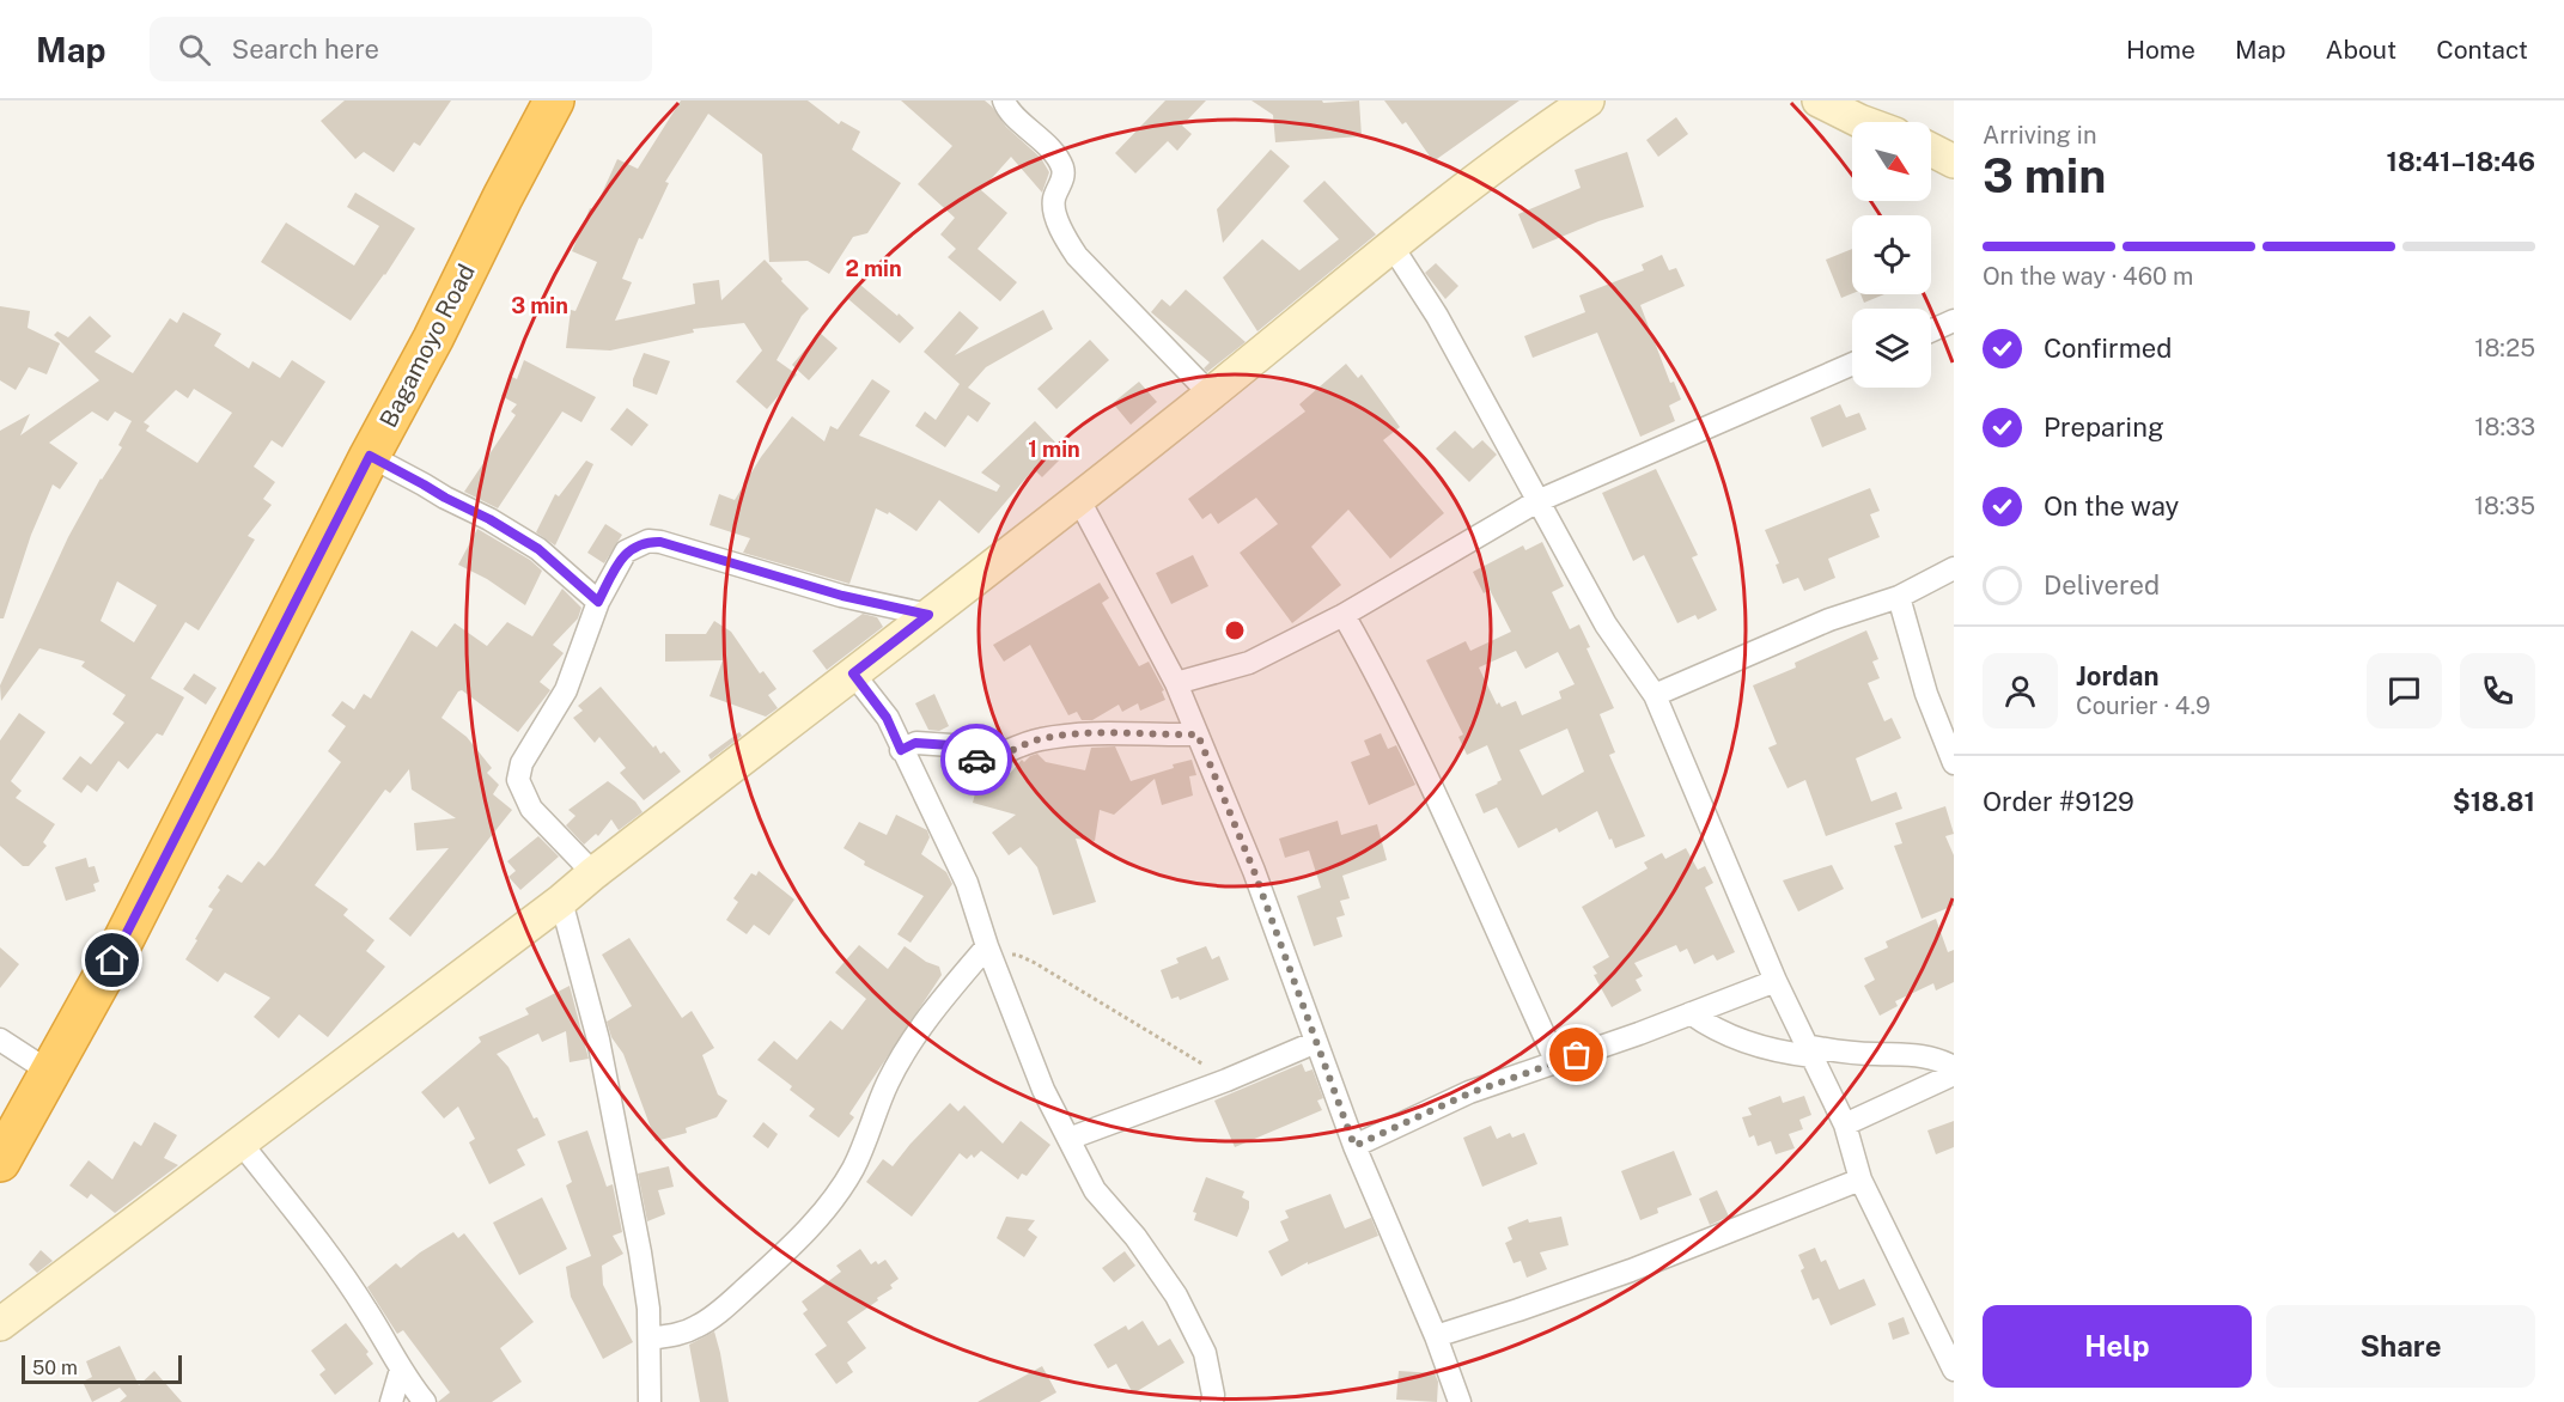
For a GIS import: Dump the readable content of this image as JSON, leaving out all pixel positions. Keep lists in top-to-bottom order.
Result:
{
  "streets": {
    "highway": ["Bagamoyo Road"]
  },
  "scale_bar": "50 m",
  "north": "bottom right",
  "page": {
    "header": "Map",
    "search": "Search here",
    "nav": [
      "Home",
      "Map",
      "About",
      "Contact"
    ],
    "heading": ["3 min", "Arriving in", "18:41–18:46"],
    "panel": [
      "Jordan",
      "Courier · 4.9",
      "Order #9129",
      "$18.81"
    ],
    "bar": "On the way · 460 m",
    "list": [
      ["Confirmed", "18:25"],
      ["Preparing", "18:33"],
      ["On the way", "18:35"],
      "Delivered"
    ],
    "buttons": ["Help", "Share"],
    "scale": "50 m"
  },
  "rings": ["2 min", "3 min", "1 min"]
}
